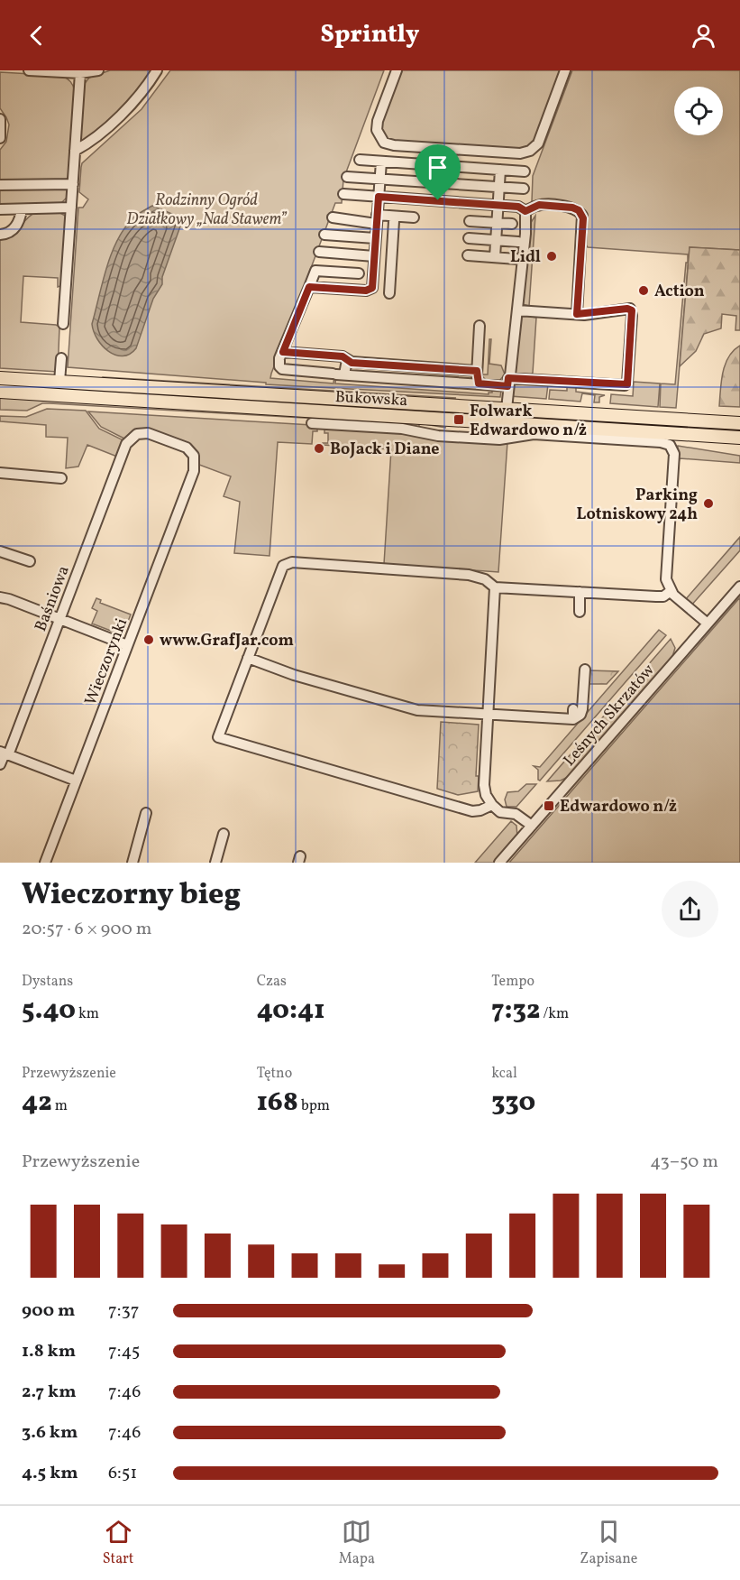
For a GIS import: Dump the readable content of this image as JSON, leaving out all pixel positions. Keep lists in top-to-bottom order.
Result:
{
  "streets": {
    "main road": ["Bukowska"],
    "street": ["Baśniowa", "Wieczorynki", "Leśnych Skrzatów"]
  },
  "crossings": [
    ["Baśniowa", "Wieczorynki"]
  ],
  "parks": ["Rodzinny Ogród Działkowy „Nad Stawem”"],
  "places": {
    "other": [
      "Lidl",
      "Action",
      "BoJack i Diane",
      "Parking Lotniskowy 24h",
      "www.GrafJar.com"
    ],
    "transit": ["Folwark Edwardowo n/ż", "Edwardowo n/ż"]
  },
  "page": {
    "header": "Sprintly",
    "heading": ["Wieczorny bieg", "20:57 · 6 × 900 m"],
    "stats": [
      ["Dystans", "5.40 km"],
      ["Czas", "40:41"],
      ["Tempo", "7:32 /km"],
      ["Przewyższenie", "42 m"],
      ["Tętno", "168 bpm"],
      ["kcal", "330"]
    ],
    "chart": ["Przewyższenie", "43–50 m"],
    "list": [
      {
        "name": "900 m",
        "note": "7:37"
      },
      {
        "name": "1.8 km",
        "note": "7:45"
      },
      {
        "name": "2.7 km",
        "note": "7:46"
      },
      {
        "name": "3.6 km",
        "note": "7:46"
      },
      {
        "name": "4.5 km",
        "note": "6:51"
      }
    ],
    "tabs": ["Start", "Mapa", "Zapisane"]
  }
}
